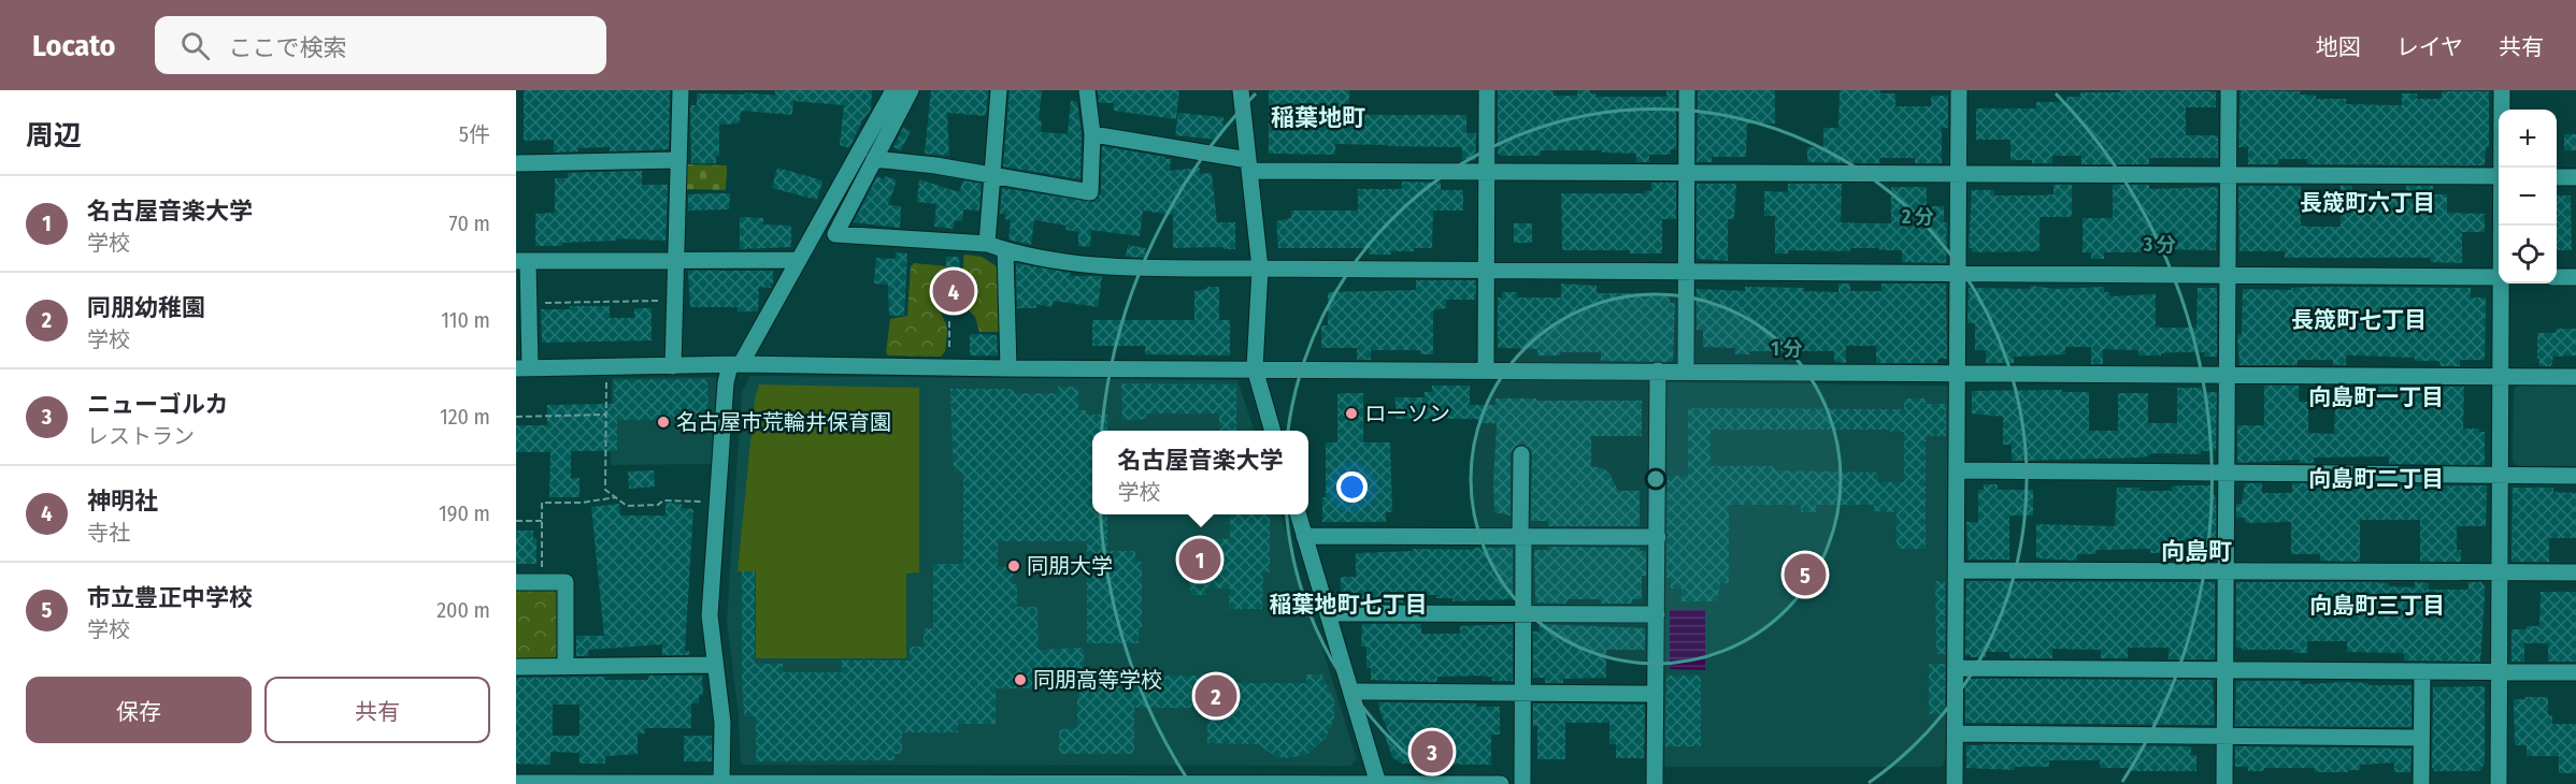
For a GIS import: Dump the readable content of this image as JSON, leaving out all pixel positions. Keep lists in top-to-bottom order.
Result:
{
  "districts": [
    "稲葉地町",
    "長筬町六丁目",
    "長筬町七丁目",
    "向島町一丁目",
    "向島町二丁目",
    "向島町",
    "稲葉地町七丁目",
    "向島町三丁目"
  ],
  "places": [
    "ローソン",
    "名古屋市荒輪井保育園",
    "同朋大学",
    "同朋高等学校"
  ],
  "page": {
    "header": "Locato",
    "search": "ここで検索",
    "nav": ["地図", "レイヤ", "共有"],
    "heading": ["周辺", "5件"],
    "map_buttons": ["+", "−"],
    "list": [
      {
        "mark": "1",
        "name": "名古屋音楽大学",
        "note": "学校",
        "value": "70 m"
      },
      {
        "mark": "2",
        "name": "同朋幼稚園",
        "note": "学校",
        "value": "110 m"
      },
      {
        "mark": "3",
        "name": "ニューゴルカ",
        "note": "レストラン",
        "value": "120 m"
      },
      {
        "mark": "4",
        "name": "神明社",
        "note": "寺社",
        "value": "190 m"
      },
      {
        "mark": "5",
        "name": "市立豊正中学校",
        "note": "学校",
        "value": "200 m"
      }
    ],
    "pins": [
      "4",
      "1",
      "5",
      "2",
      "3"
    ],
    "popup": ["名古屋音楽大学", "学校"],
    "buttons": ["保存", "共有"]
  },
  "rings": ["2 分", "3 分", "1 分"]
}
